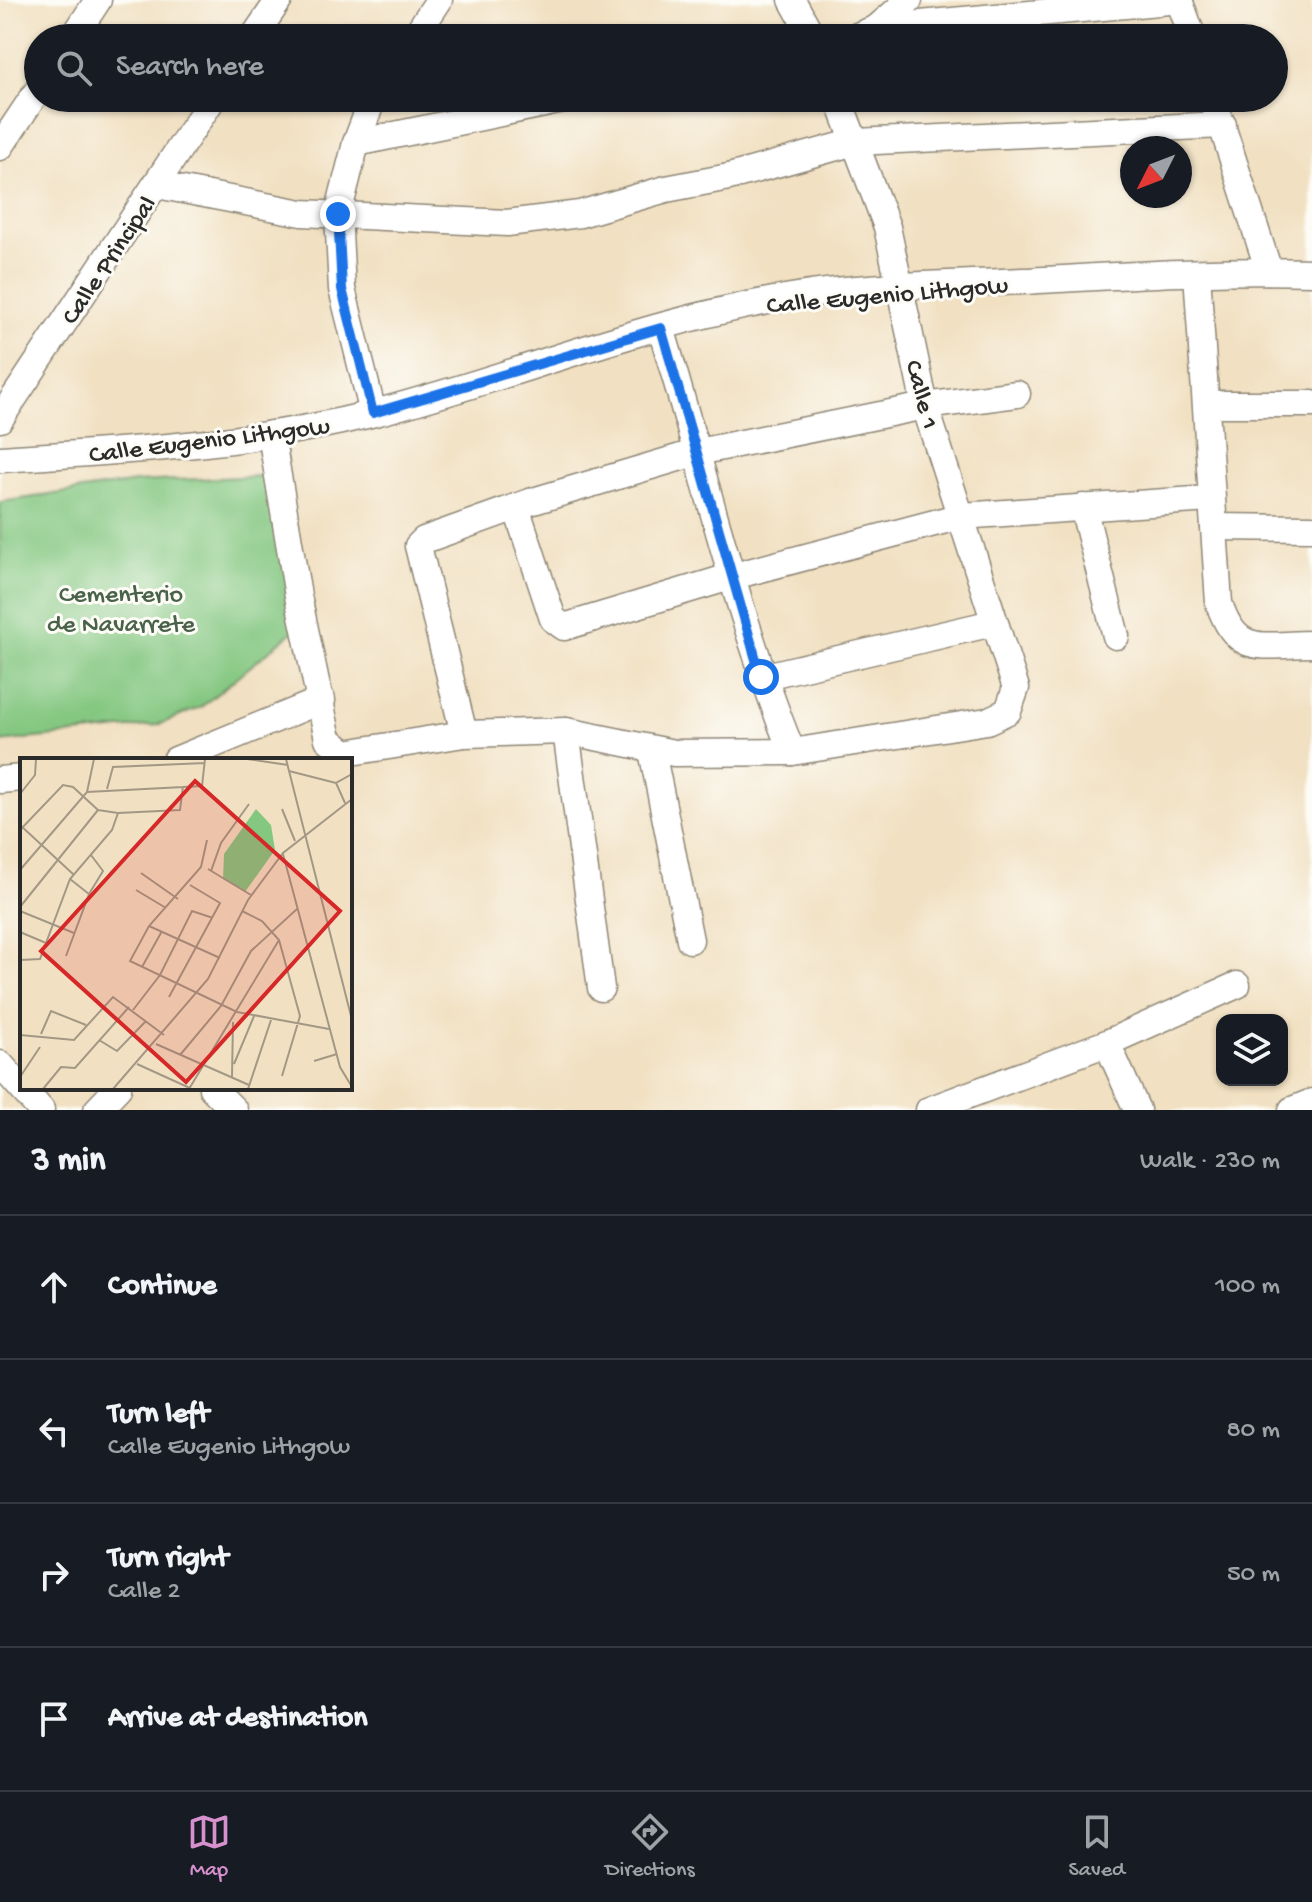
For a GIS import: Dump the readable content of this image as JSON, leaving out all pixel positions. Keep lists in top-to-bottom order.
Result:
{
  "streets": {
    "street": ["Calle Principal", "Calle Eugenio Lithgow", "Calle 1"]
  },
  "crossings": [
    ["Calle Eugenio Lithgow", "Calle 1"]
  ],
  "parks": ["Cementerio de Navarrete"],
  "north": "bottom left",
  "page": {
    "search": "Search here",
    "heading": ["3 min", "Walk · 230 m"],
    "list": [
      ["Continue", "100 m"],
      ["Turn left", "Calle Eugenio Lithgow", "80 m"],
      ["Turn right", "Calle 2", "50 m"],
      "Arrive at destination"
    ],
    "nav": ["Map", "Directions", "Saved"]
  }
}
